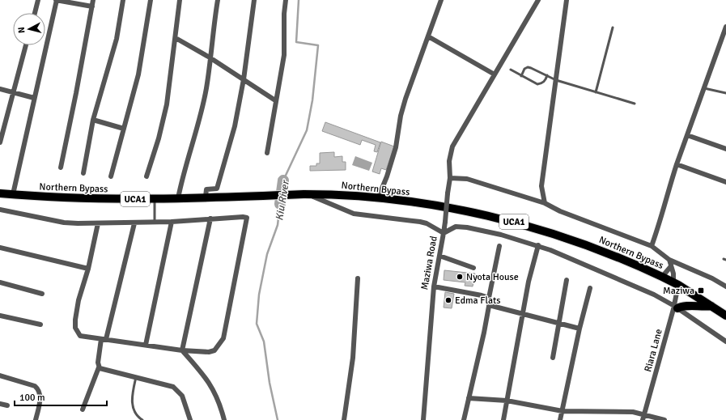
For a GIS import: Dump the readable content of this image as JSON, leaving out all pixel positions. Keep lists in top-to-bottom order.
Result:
{
  "streets": {
    "main road": ["Northern Bypass", "UCA1"],
    "street": ["Maziwa Road", "Riara Lane"]
  },
  "crossings": [
    ["Northern Bypass", "Maziwa Road"],
    ["Northern Bypass", "Riara Lane"]
  ],
  "water": ["Kiu River"],
  "places": {
    "other": ["Nyota House", "Edma Flats"],
    "transit": ["Maziwa"]
  },
  "scale_bar": "100 m",
  "north": "left"
}
